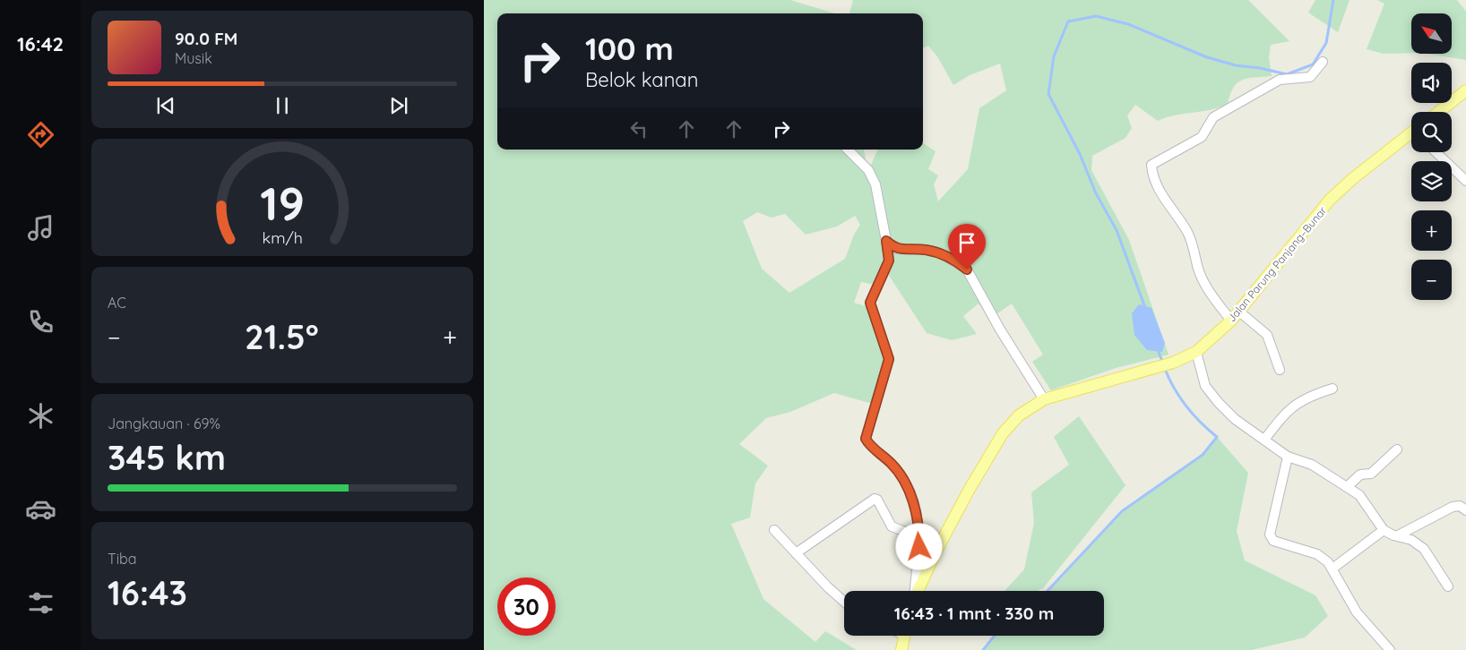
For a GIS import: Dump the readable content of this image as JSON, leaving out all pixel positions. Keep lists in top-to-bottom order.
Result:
{
  "streets": {
    "main road": ["Jalan Parung Panjang–Bunar"]
  },
  "north": "top left",
  "page": {
    "tabs": "16:42",
    "map_buttons": ["+", "−"],
    "turn": ["100 m", "Belok kanan"],
    "song": ["90.0 FM", "Musik"],
    "tile": [
      "AC",
      ["Jangkauan · 69%", "345 km"],
      ["Tiba", "16:43"]
    ],
    "heat": ["−", "21.5°", "+"],
    "limit": "30",
    "trip": "16:43 · 1 mnt · 330 m",
    "gauge": ["19", "km/h"]
  }
}
